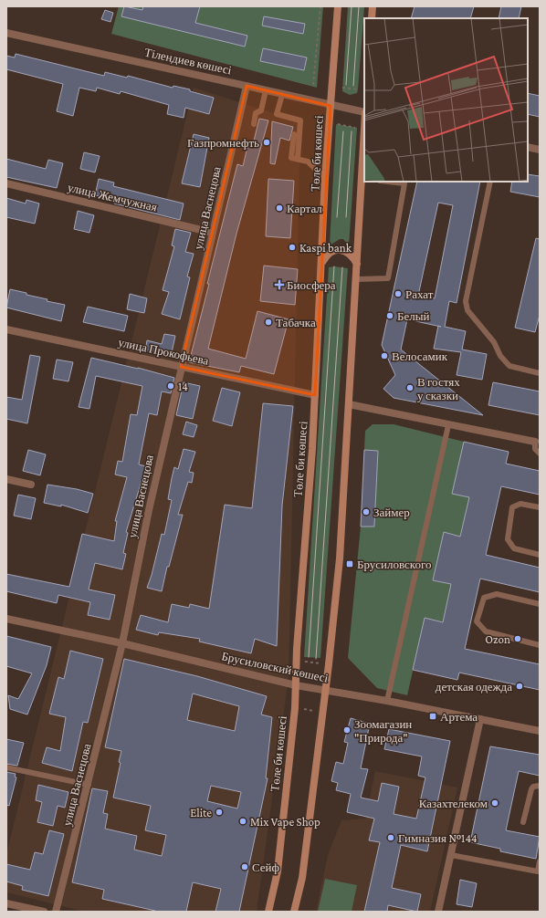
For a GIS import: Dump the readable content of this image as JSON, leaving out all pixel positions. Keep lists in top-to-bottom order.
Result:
{
  "streets": {
    "main road": ["Төле би көшесі"],
    "street": [
      "Тілендиев көшесі",
      "улица Жемчужная",
      "улица Васнецова",
      "улица Прокофьева",
      "Брусиловский көшесі"
    ]
  },
  "crossings": [
    ["Тілендиев көшесі", "Төле би көшесі"],
    ["Тілендиев көшесі", "улица Васнецова"],
    ["Төле би көшесі", "улица Прокофьева"],
    ["Төле би көшесі", "Брусиловский көшесі"],
    ["улица Жемчужная", "улица Васнецова"],
    ["улица Васнецова", "улица Прокофьева"],
    ["улица Васнецова", "Брусиловский көшесі"]
  ],
  "places": {
    "other": [
      "Газпромнефть",
      "Картал",
      "Kaspi bank",
      "Рахат",
      "Белый",
      "Табачка",
      "Велосамик",
      "14",
      "В гостях у сказки",
      "Займер",
      "Ozon",
      "детская одежда",
      "Зоомагазин \"Природа\"",
      "Казахтелеком",
      "Elite",
      "Mix Vape Shop",
      "Гимназия №144",
      "Сейф"
    ],
    "health": ["Биосфера"],
    "transit": ["Брусиловского", "Артема"]
  }
}
